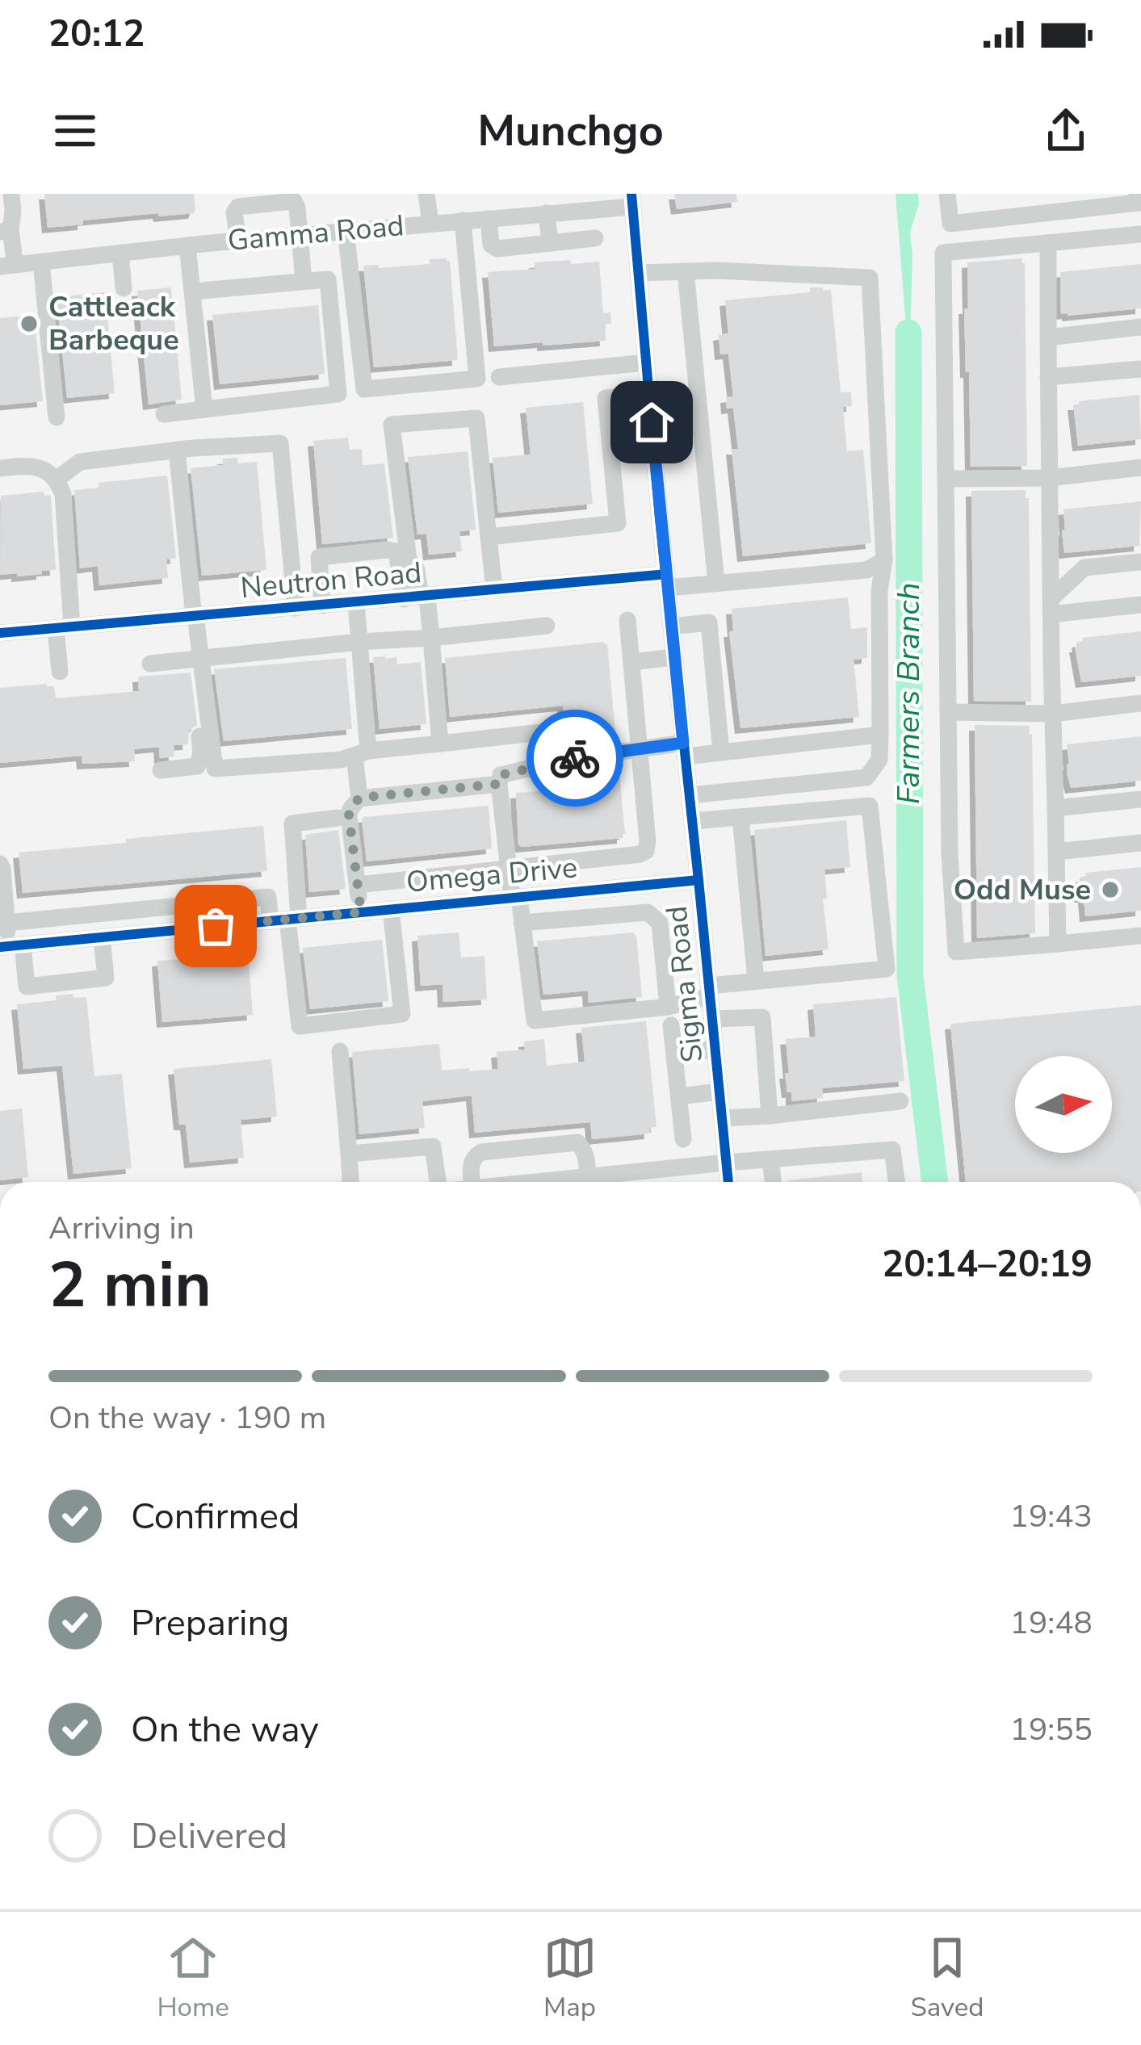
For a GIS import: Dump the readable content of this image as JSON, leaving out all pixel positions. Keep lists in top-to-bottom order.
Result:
{
  "streets": {
    "street": [
      "Gamma Road",
      "Neutron Road",
      "Omega Drive",
      "Sigma Road"
    ]
  },
  "crossings": [
    ["Gamma Road", "Sigma Road"],
    ["Neutron Road", "Sigma Road"],
    ["Omega Drive", "Sigma Road"]
  ],
  "water": ["Farmers Branch"],
  "places": ["Cattleack Barbeque", "Odd Muse"],
  "north": "right",
  "page": {
    "status": "20:12",
    "header": "Munchgo",
    "heading": ["2 min", "Arriving in", "20:14–20:19"],
    "bar": "On the way · 190 m",
    "list": [
      ["Confirmed", "19:43"],
      ["Preparing", "19:48"],
      ["On the way", "19:55"],
      "Delivered"
    ],
    "tabs": ["Home", "Map", "Saved"]
  }
}
